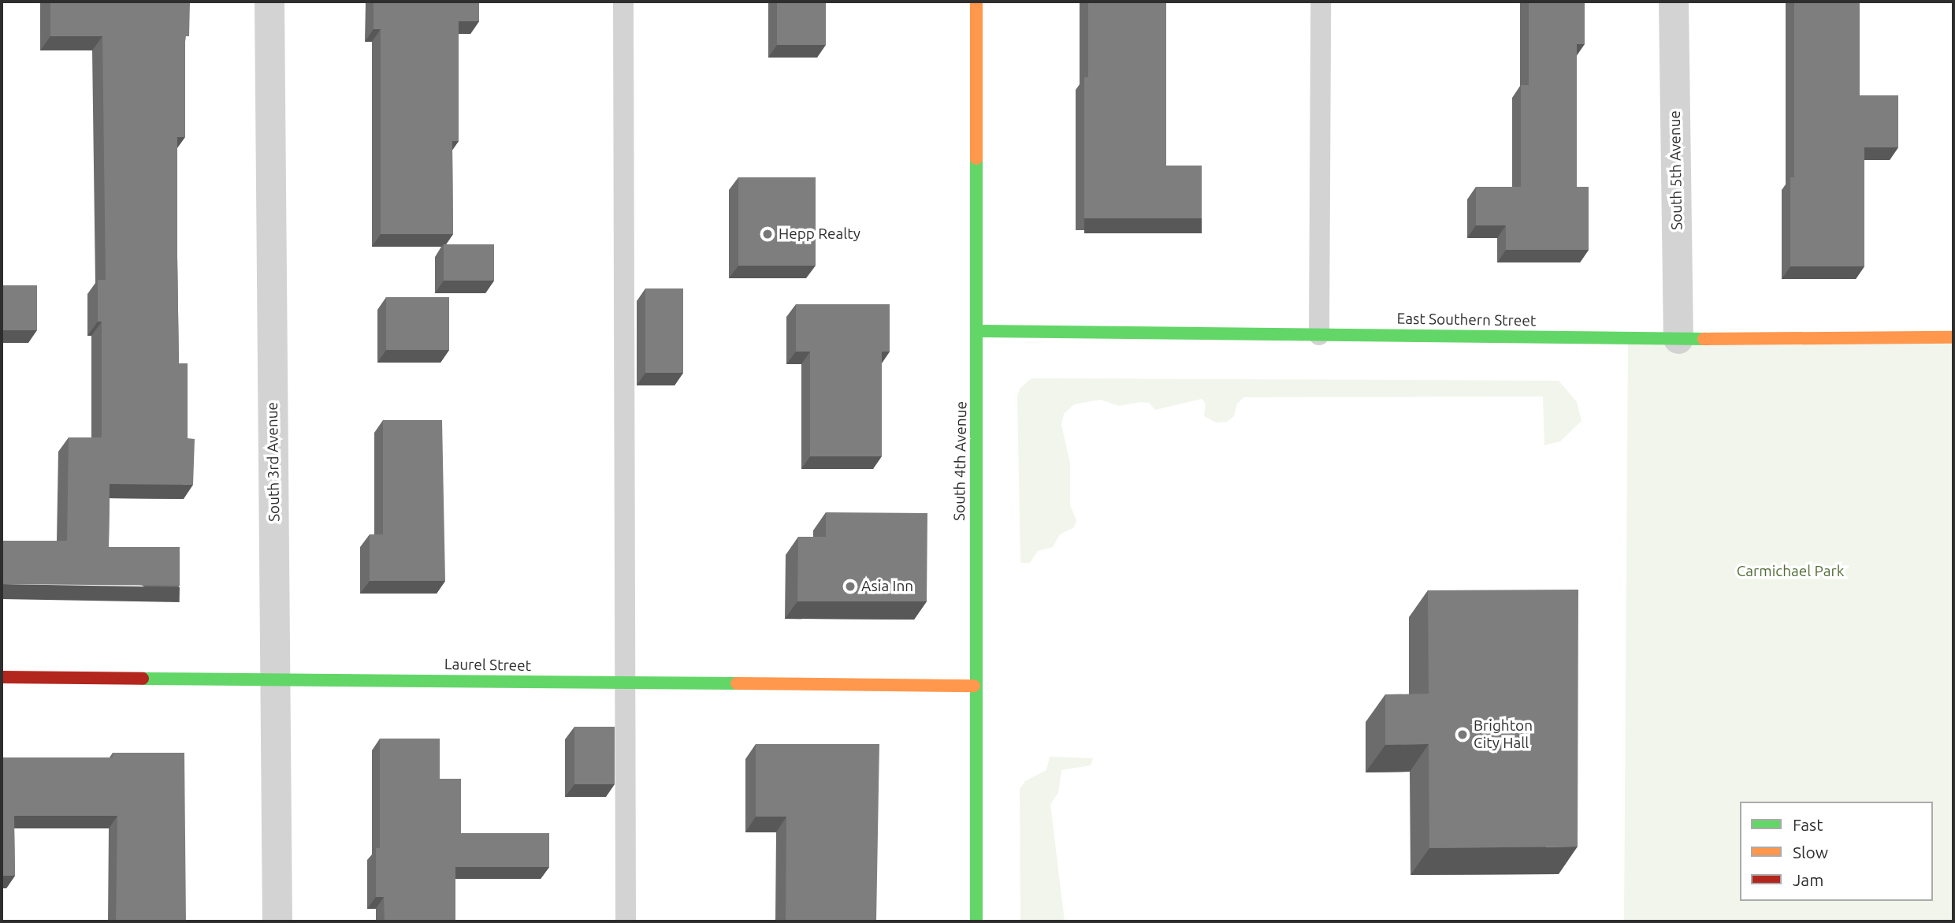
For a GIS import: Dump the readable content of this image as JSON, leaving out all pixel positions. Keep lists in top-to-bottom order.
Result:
{
  "streets": {
    "street": [
      "South 5th Avenue",
      "East Southern Street",
      "South 4th Avenue",
      "South 3rd Avenue",
      "Laurel Street"
    ]
  },
  "crossings": [
    ["South 5th Avenue", "East Southern Street"],
    ["East Southern Street", "South 4th Avenue"],
    ["South 4th Avenue", "Laurel Street"],
    ["South 3rd Avenue", "Laurel Street"]
  ],
  "parks": ["Carmichael Park"],
  "places": ["Hepp Realty", "Asia Inn", "Brighton City Hall"],
  "legend": ["Fast", "Slow", "Jam"]
}
